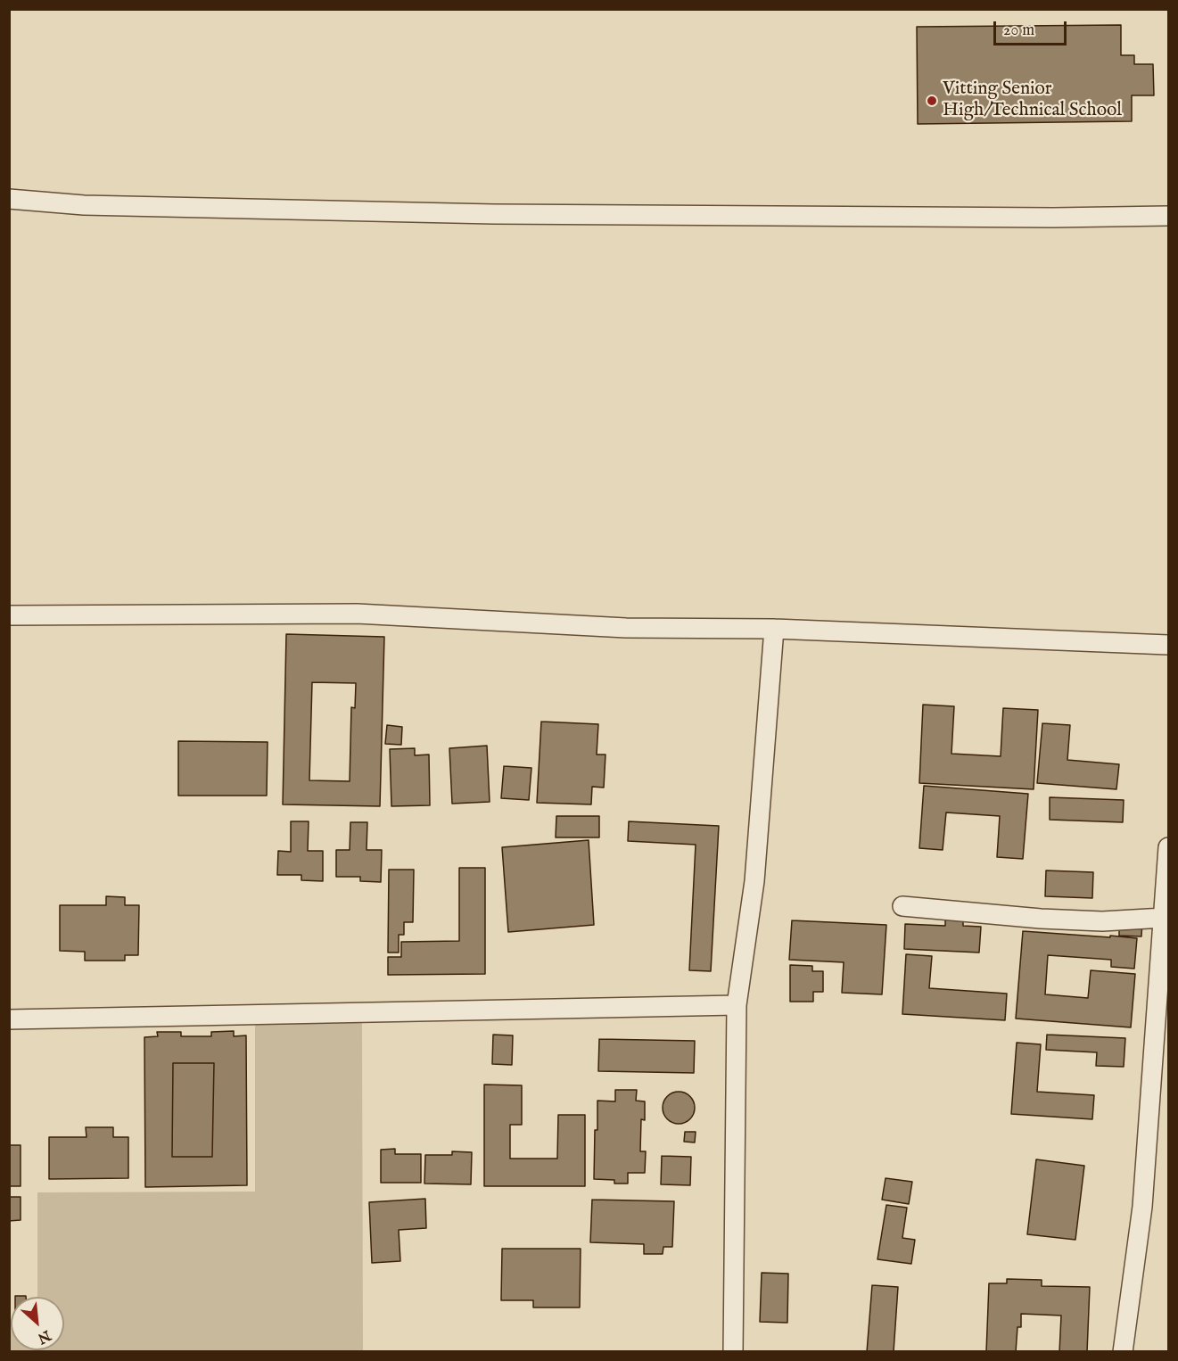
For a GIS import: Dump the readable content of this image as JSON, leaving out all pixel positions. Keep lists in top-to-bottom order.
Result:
{
  "places": ["Vitting Senior High/Technical School"],
  "scale_bar": "20 m",
  "north": "bottom right"
}
